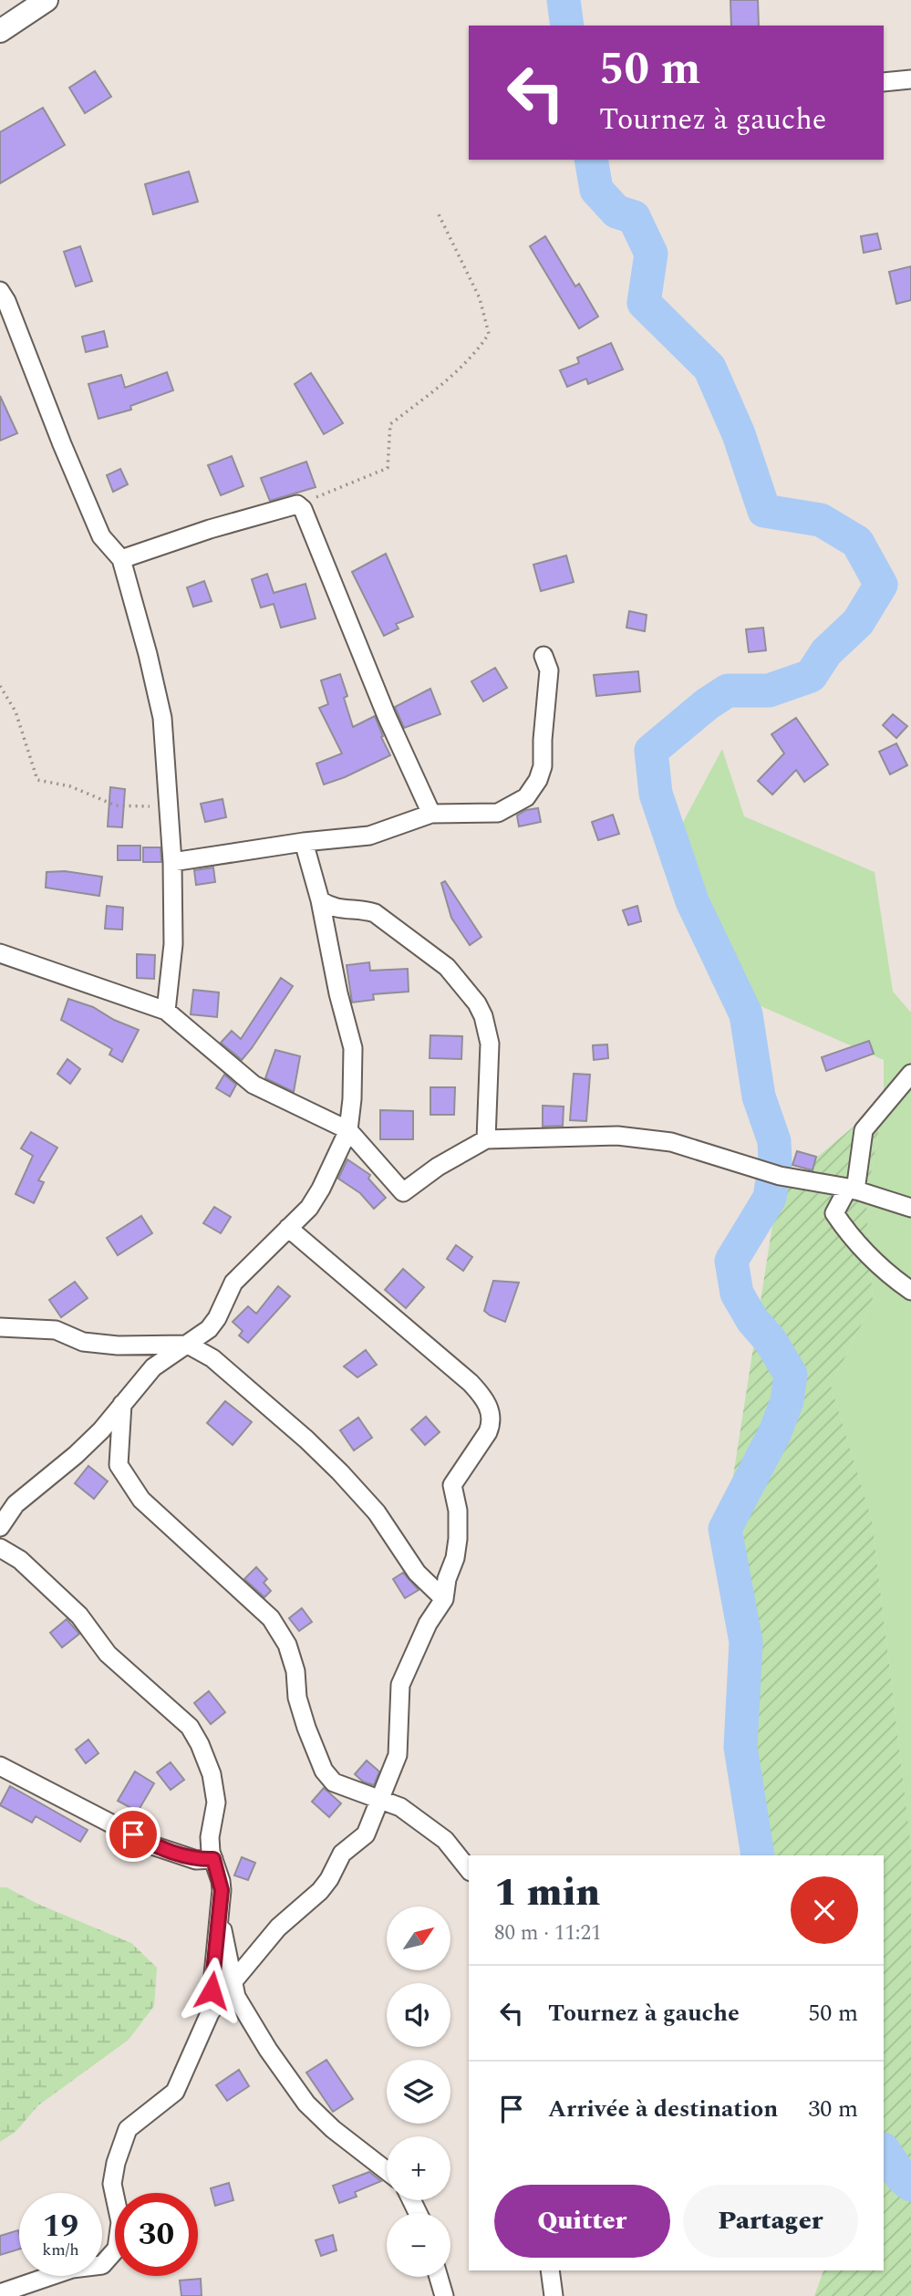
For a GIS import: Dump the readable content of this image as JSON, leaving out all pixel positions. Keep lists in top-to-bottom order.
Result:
{
  "north": "top right",
  "page": {
    "turn": ["50 m", "Tournez à gauche"],
    "heading": ["1 min", "80 m · 11:21"],
    "map_buttons": ["+", "−"],
    "list": [
      {
        "name": "Tournez à gauche",
        "value": "50 m"
      },
      {
        "name": "Arrivée à destination",
        "value": "30 m"
      }
    ],
    "buttons": ["Quitter", "Partager"],
    "speed": "19 km/h",
    "limit": "30"
  }
}
